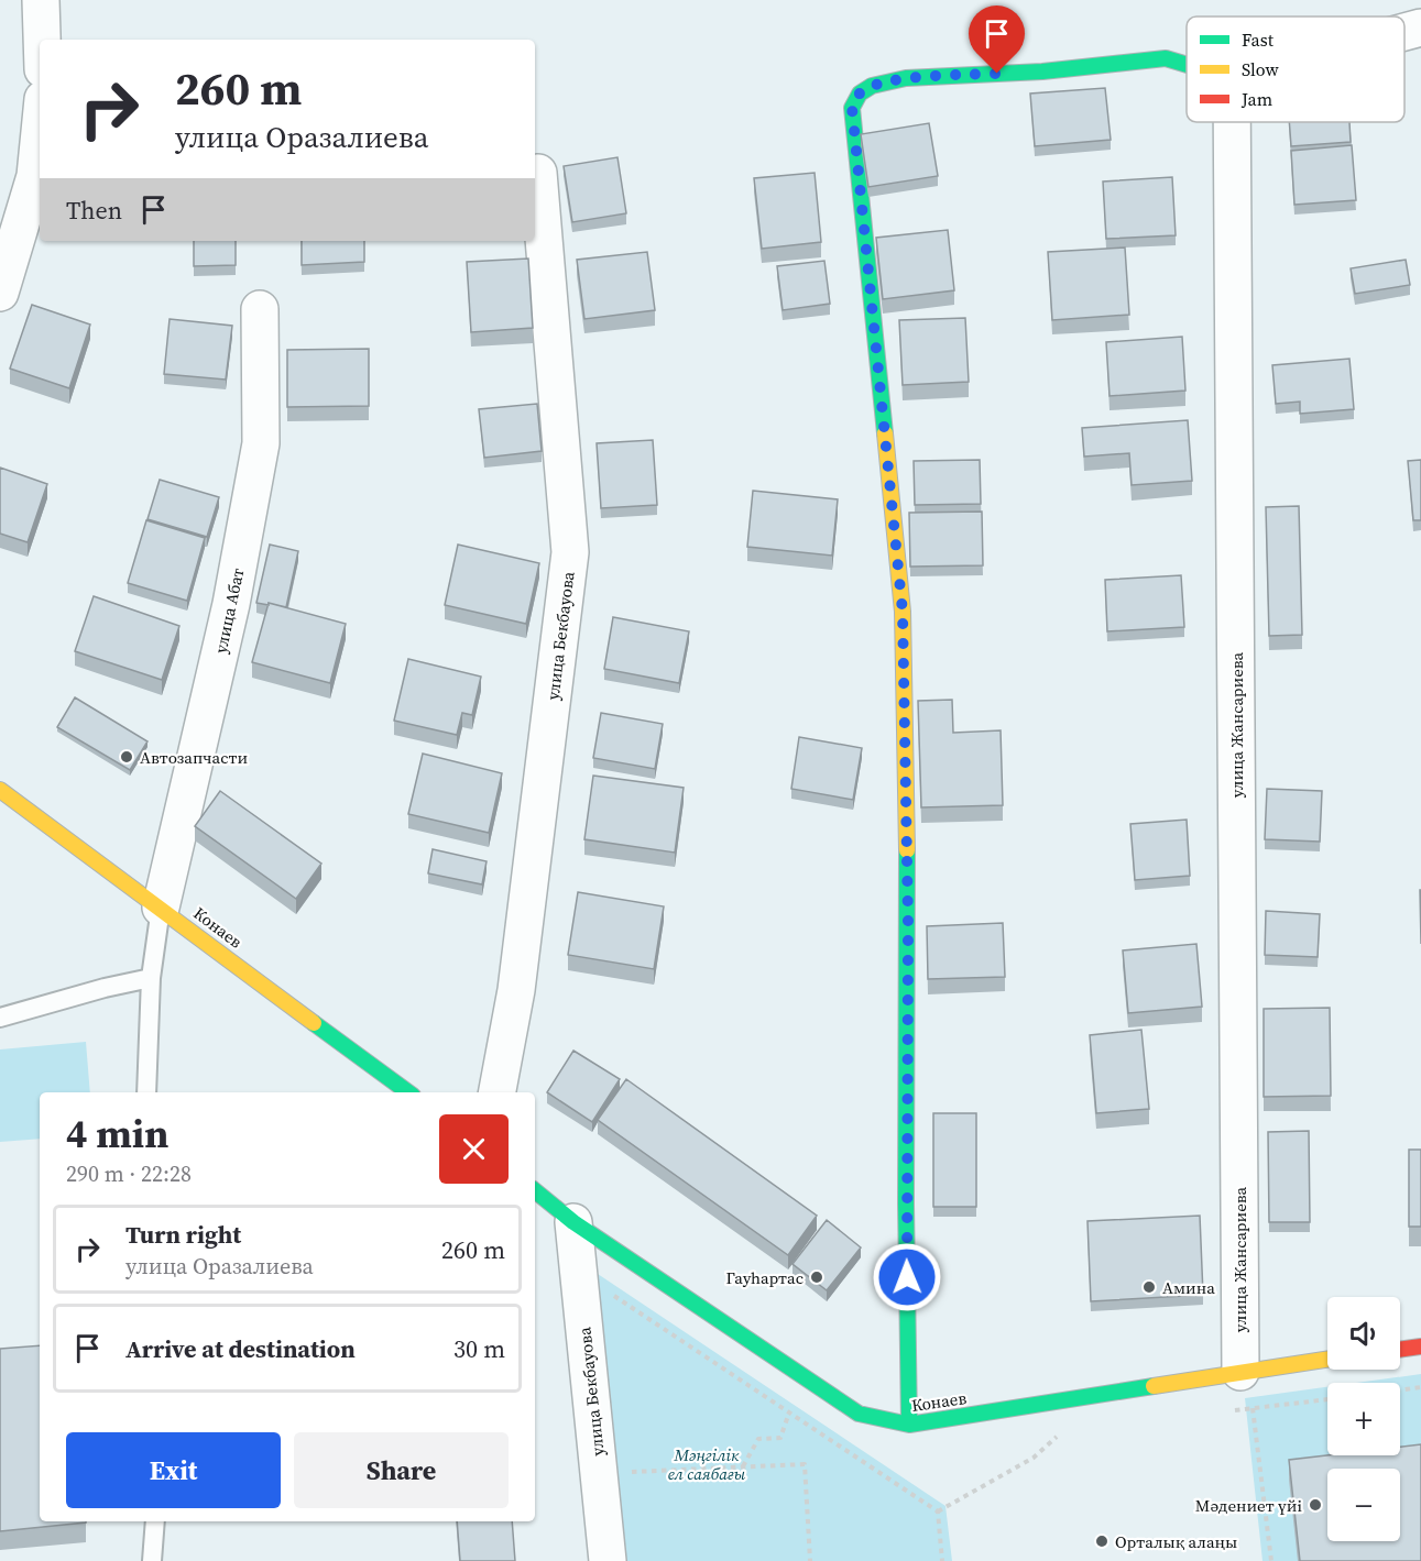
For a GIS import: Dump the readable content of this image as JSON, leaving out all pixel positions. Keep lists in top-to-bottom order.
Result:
{
  "streets": {
    "street": [
      "улица Абат",
      "улица Бекбауова",
      "улица Жансариева",
      "Конаев"
    ]
  },
  "crossings": [
    ["улица Абат", "Конаев"],
    ["улица Бекбауова", "Конаев"],
    ["улица Жансариева", "Конаев"]
  ],
  "parks": ["Мәңгілік ел саябағы"],
  "places": [
    "Автозапчасти",
    "Гауһартас",
    "Амина",
    "Mәдениет үйі",
    "Орталық алаңы"
  ],
  "legend": ["Fast", "Slow", "Jam"],
  "page": {
    "turn": ["260 m", "улица Оразалиева"],
    "then": "Then",
    "heading": ["4 min", "290 m · 22:28"],
    "list": [
      {
        "name": "Turn right",
        "note": "улица Оразалиева",
        "value": "260 m"
      },
      {
        "name": "Arrive at destination",
        "value": "30 m"
      }
    ],
    "map_buttons": ["+", "−"],
    "buttons": ["Exit", "Share"]
  }
}
